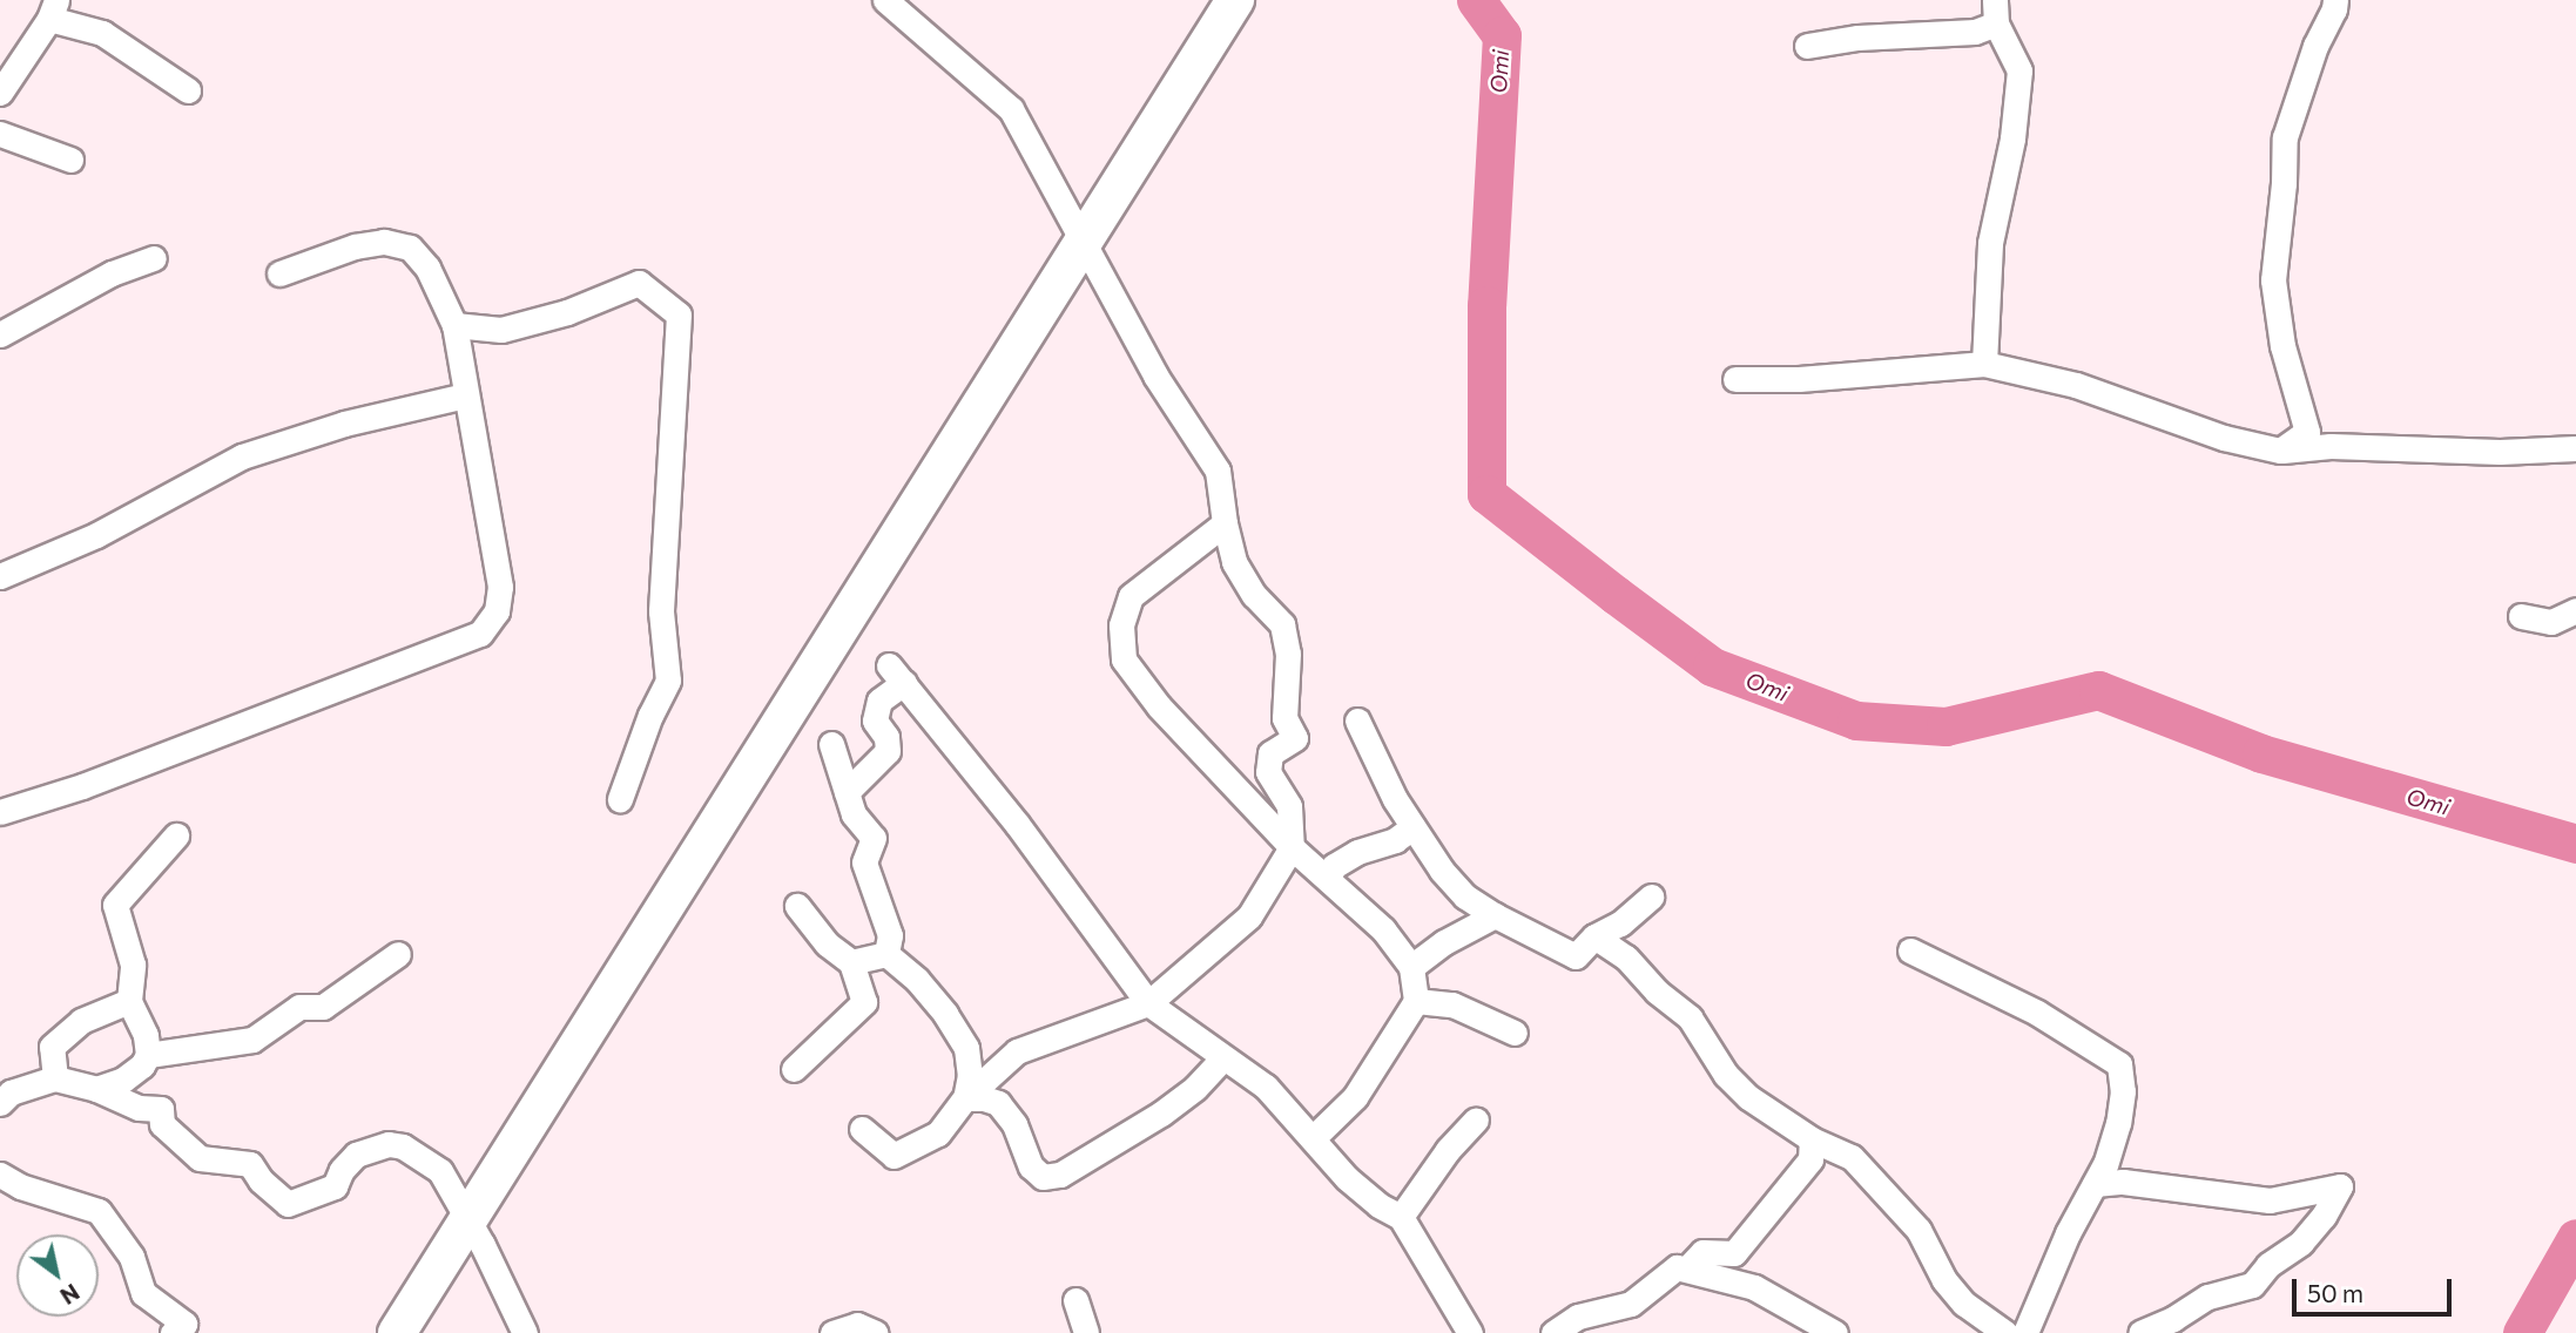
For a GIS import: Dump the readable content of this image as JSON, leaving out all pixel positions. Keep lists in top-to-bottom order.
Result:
{
  "water": ["Omi"],
  "scale_bar": "50 m",
  "north": "bottom right"
}
